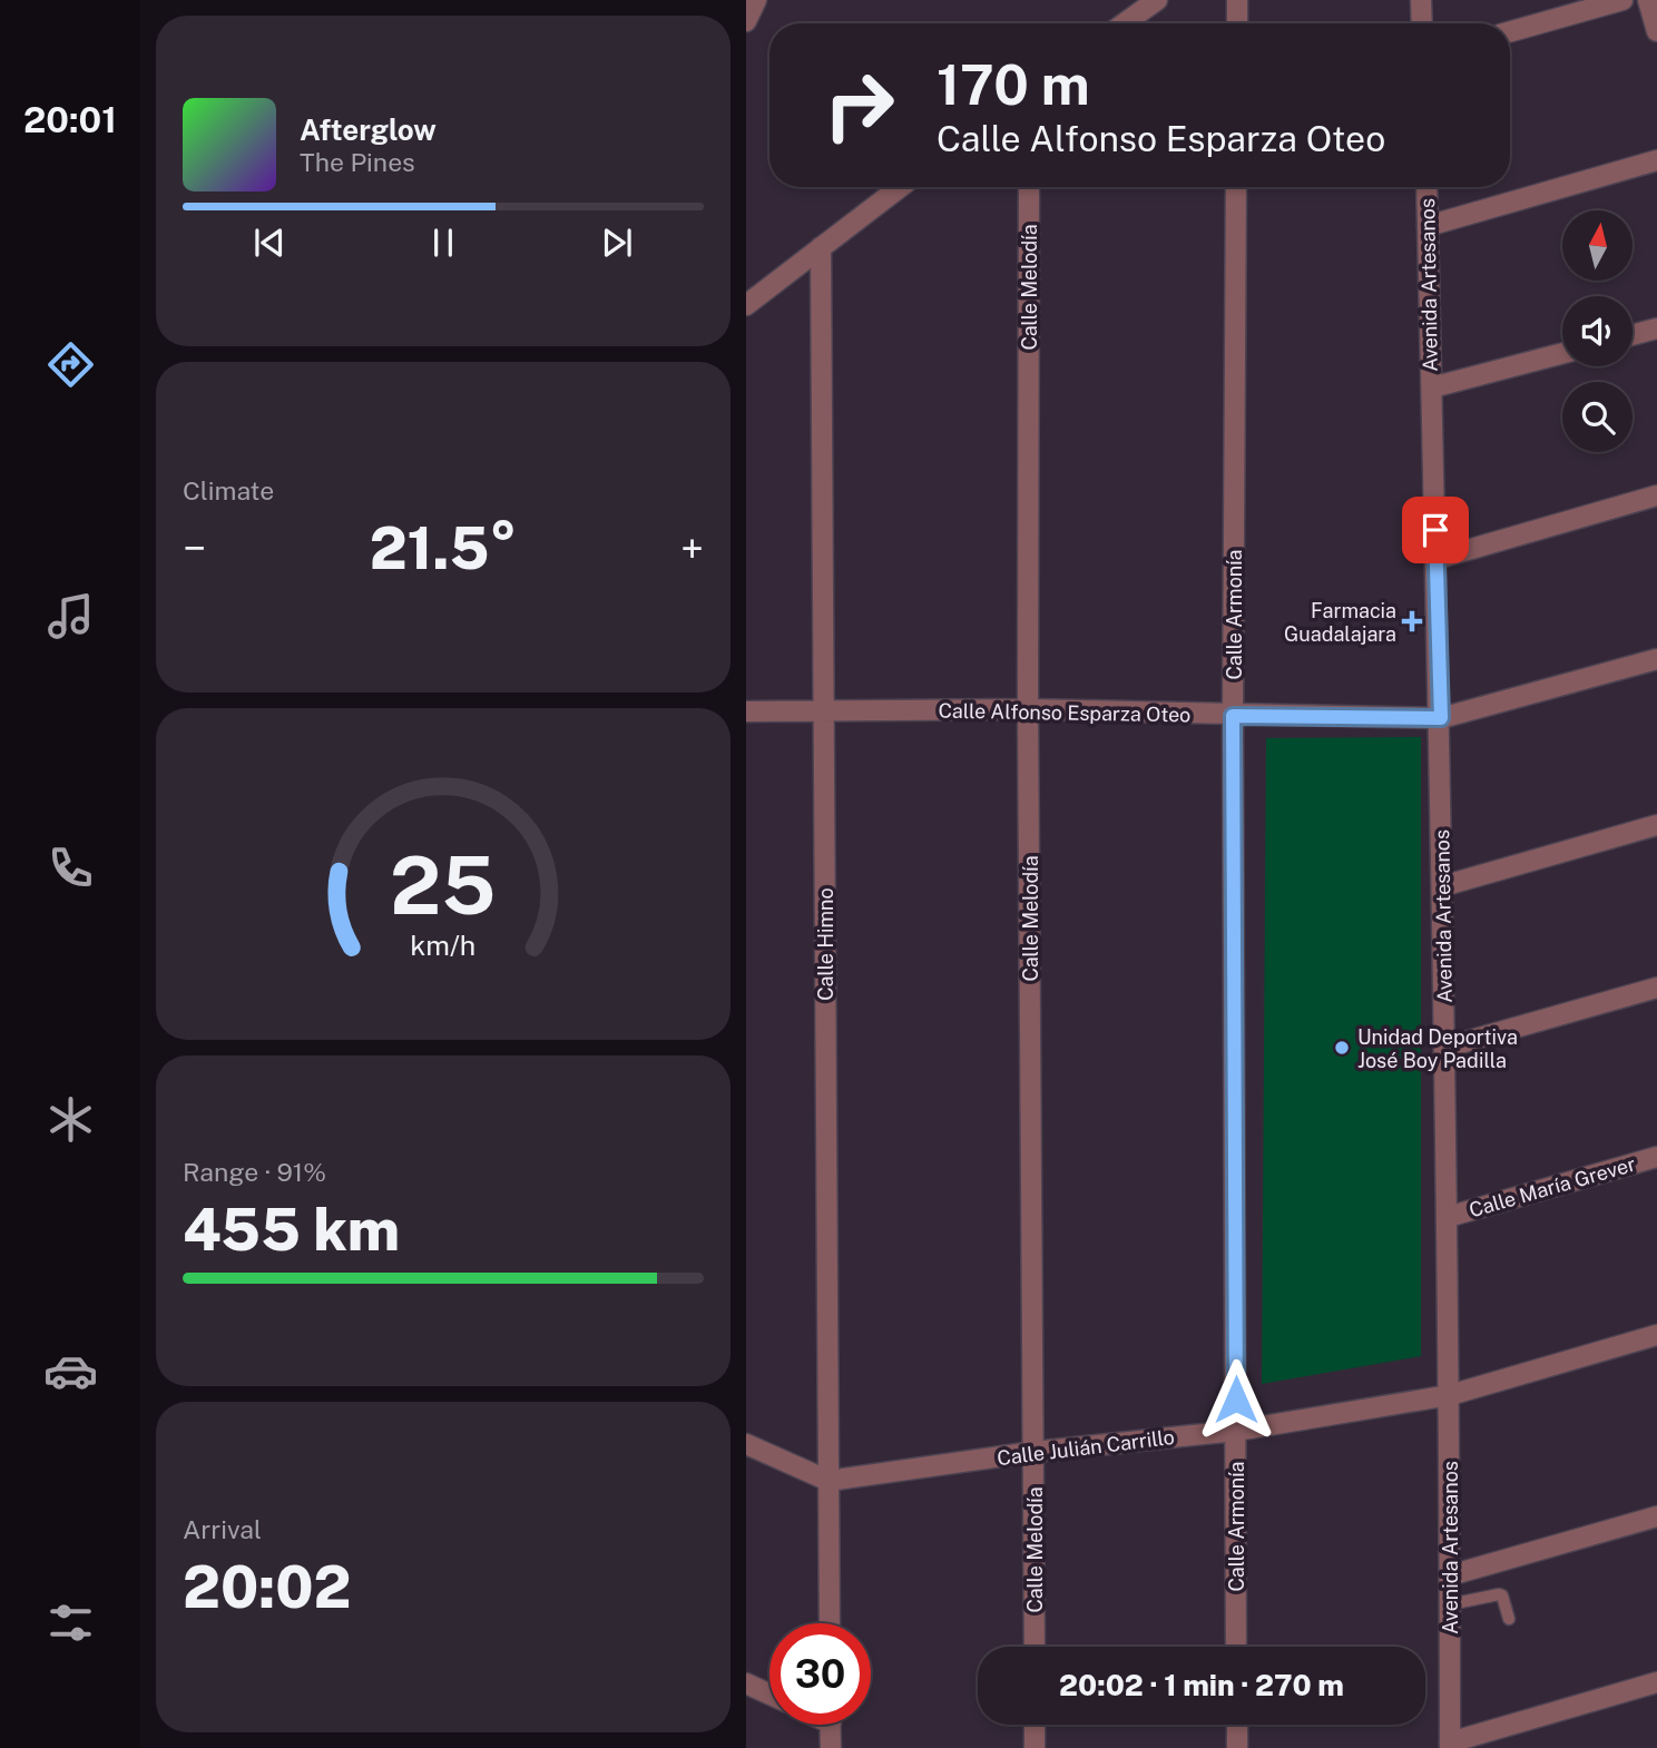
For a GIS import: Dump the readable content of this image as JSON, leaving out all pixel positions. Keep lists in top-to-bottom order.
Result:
{
  "streets": {
    "street": [
      "Avenida Artesanos",
      "Calle Melodía",
      "Calle Armonía",
      "Calle Alfonso Esparza Oteo",
      "Calle Himno",
      "Calle María Grever",
      "Calle Julián Carrillo"
    ]
  },
  "crossings": [
    ["Avenida Artesanos", "Calle Alfonso Esparza Oteo"],
    ["Avenida Artesanos", "Calle María Grever"],
    ["Avenida Artesanos", "Calle Julián Carrillo"],
    ["Calle Melodía", "Calle Alfonso Esparza Oteo"],
    ["Calle Melodía", "Calle Julián Carrillo"],
    ["Calle Armonía", "Calle Alfonso Esparza Oteo"],
    ["Calle Armonía", "Calle Julián Carrillo"],
    ["Calle Alfonso Esparza Oteo", "Calle Himno"],
    ["Calle Himno", "Calle Julián Carrillo"]
  ],
  "places": {
    "health": ["Farmacia Guadalajara"],
    "other": ["Unidad Deportiva José Boy Padilla"]
  },
  "north": "top",
  "page": {
    "tabs": "20:01",
    "turn": ["170 m", "Calle Alfonso Esparza Oteo"],
    "song": ["Afterglow", "The Pines"],
    "tile": [
      "Climate",
      ["Range · 91%", "455 km"],
      ["Arrival", "20:02"]
    ],
    "heat": ["−", "21.5°", "+"],
    "limit": "30",
    "trip": "20:02 · 1 min · 270 m",
    "gauge": ["25", "km/h"]
  }
}
